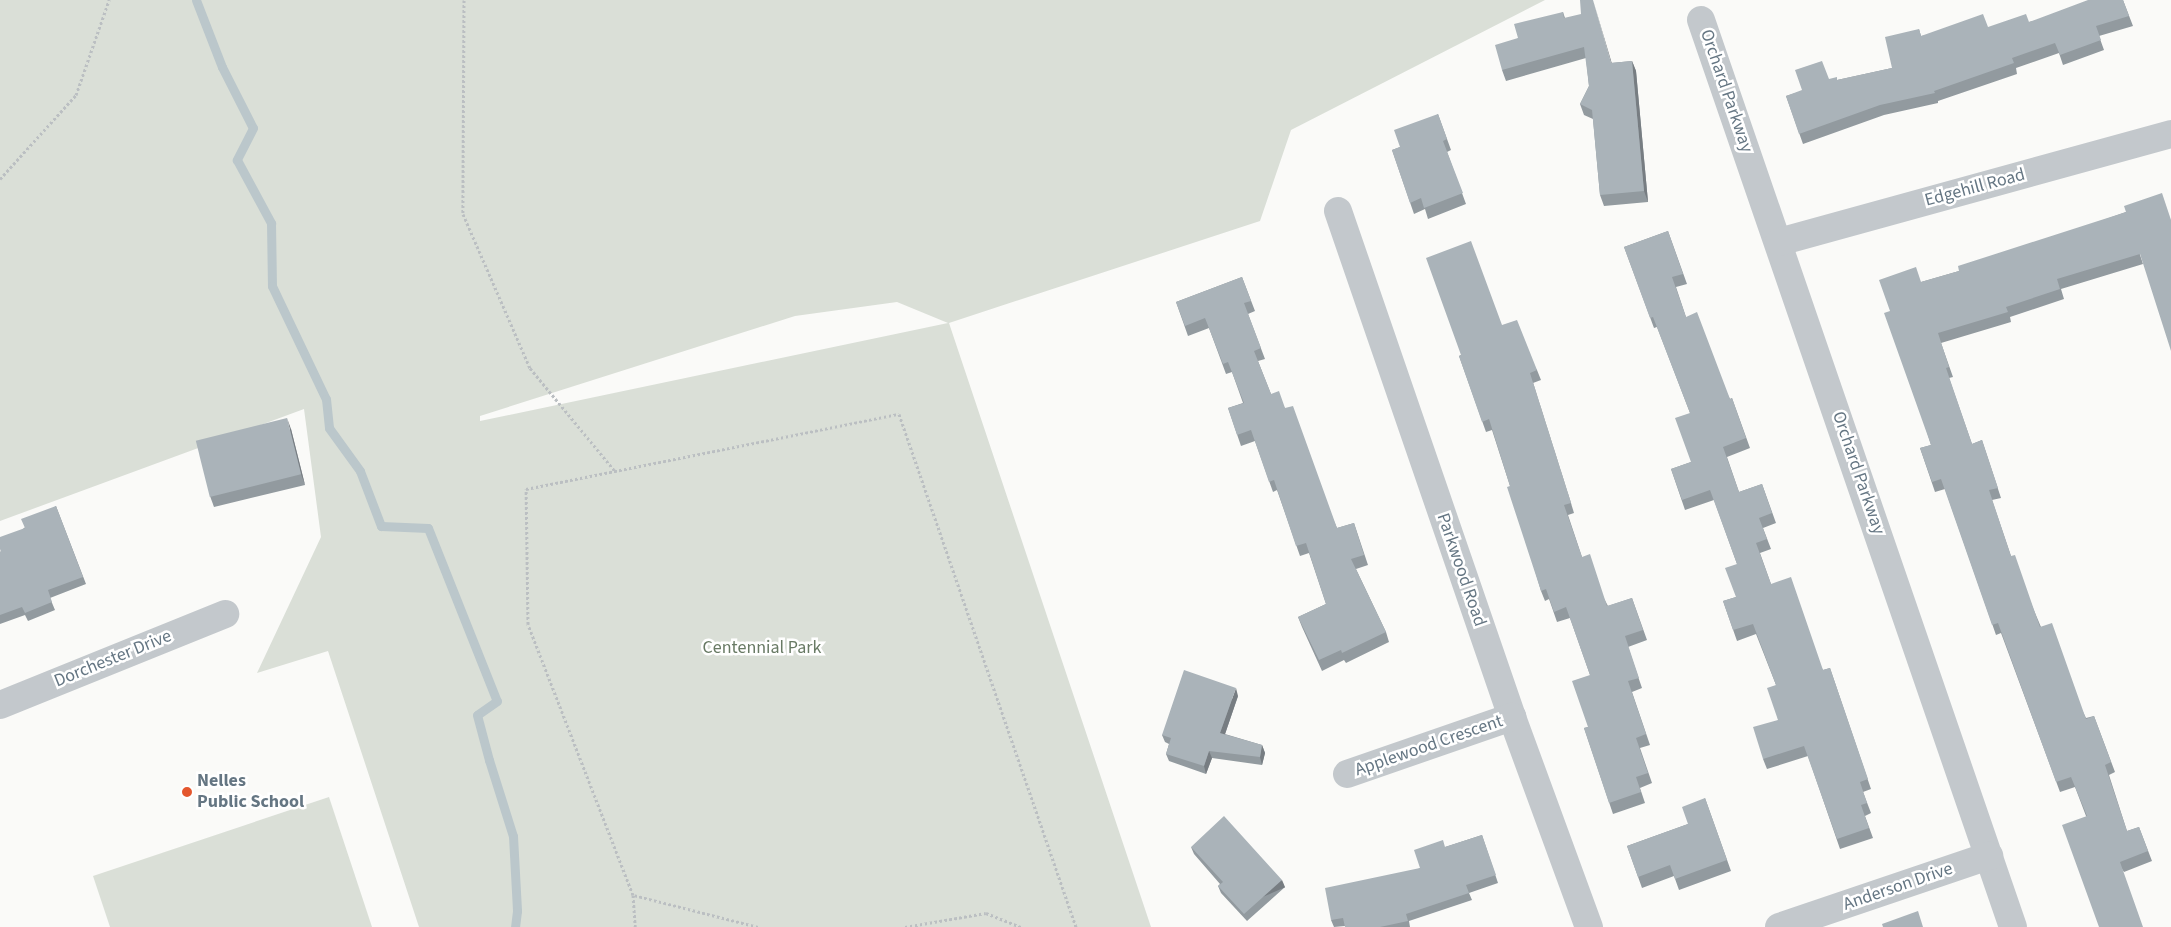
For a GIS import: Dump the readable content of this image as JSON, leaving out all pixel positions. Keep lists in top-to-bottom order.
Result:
{
  "streets": {
    "street": [
      "Orchard Parkway",
      "Edgehill Road",
      "Parkwood Road",
      "Dorchester Drive",
      "Applewood Crescent",
      "Anderson Drive"
    ]
  },
  "crossings": [
    ["Orchard Parkway", "Edgehill Road"],
    ["Orchard Parkway", "Anderson Drive"],
    ["Parkwood Road", "Applewood Crescent"]
  ],
  "parks": ["Centennial Park"],
  "places": ["Nelles Public School"]
}
